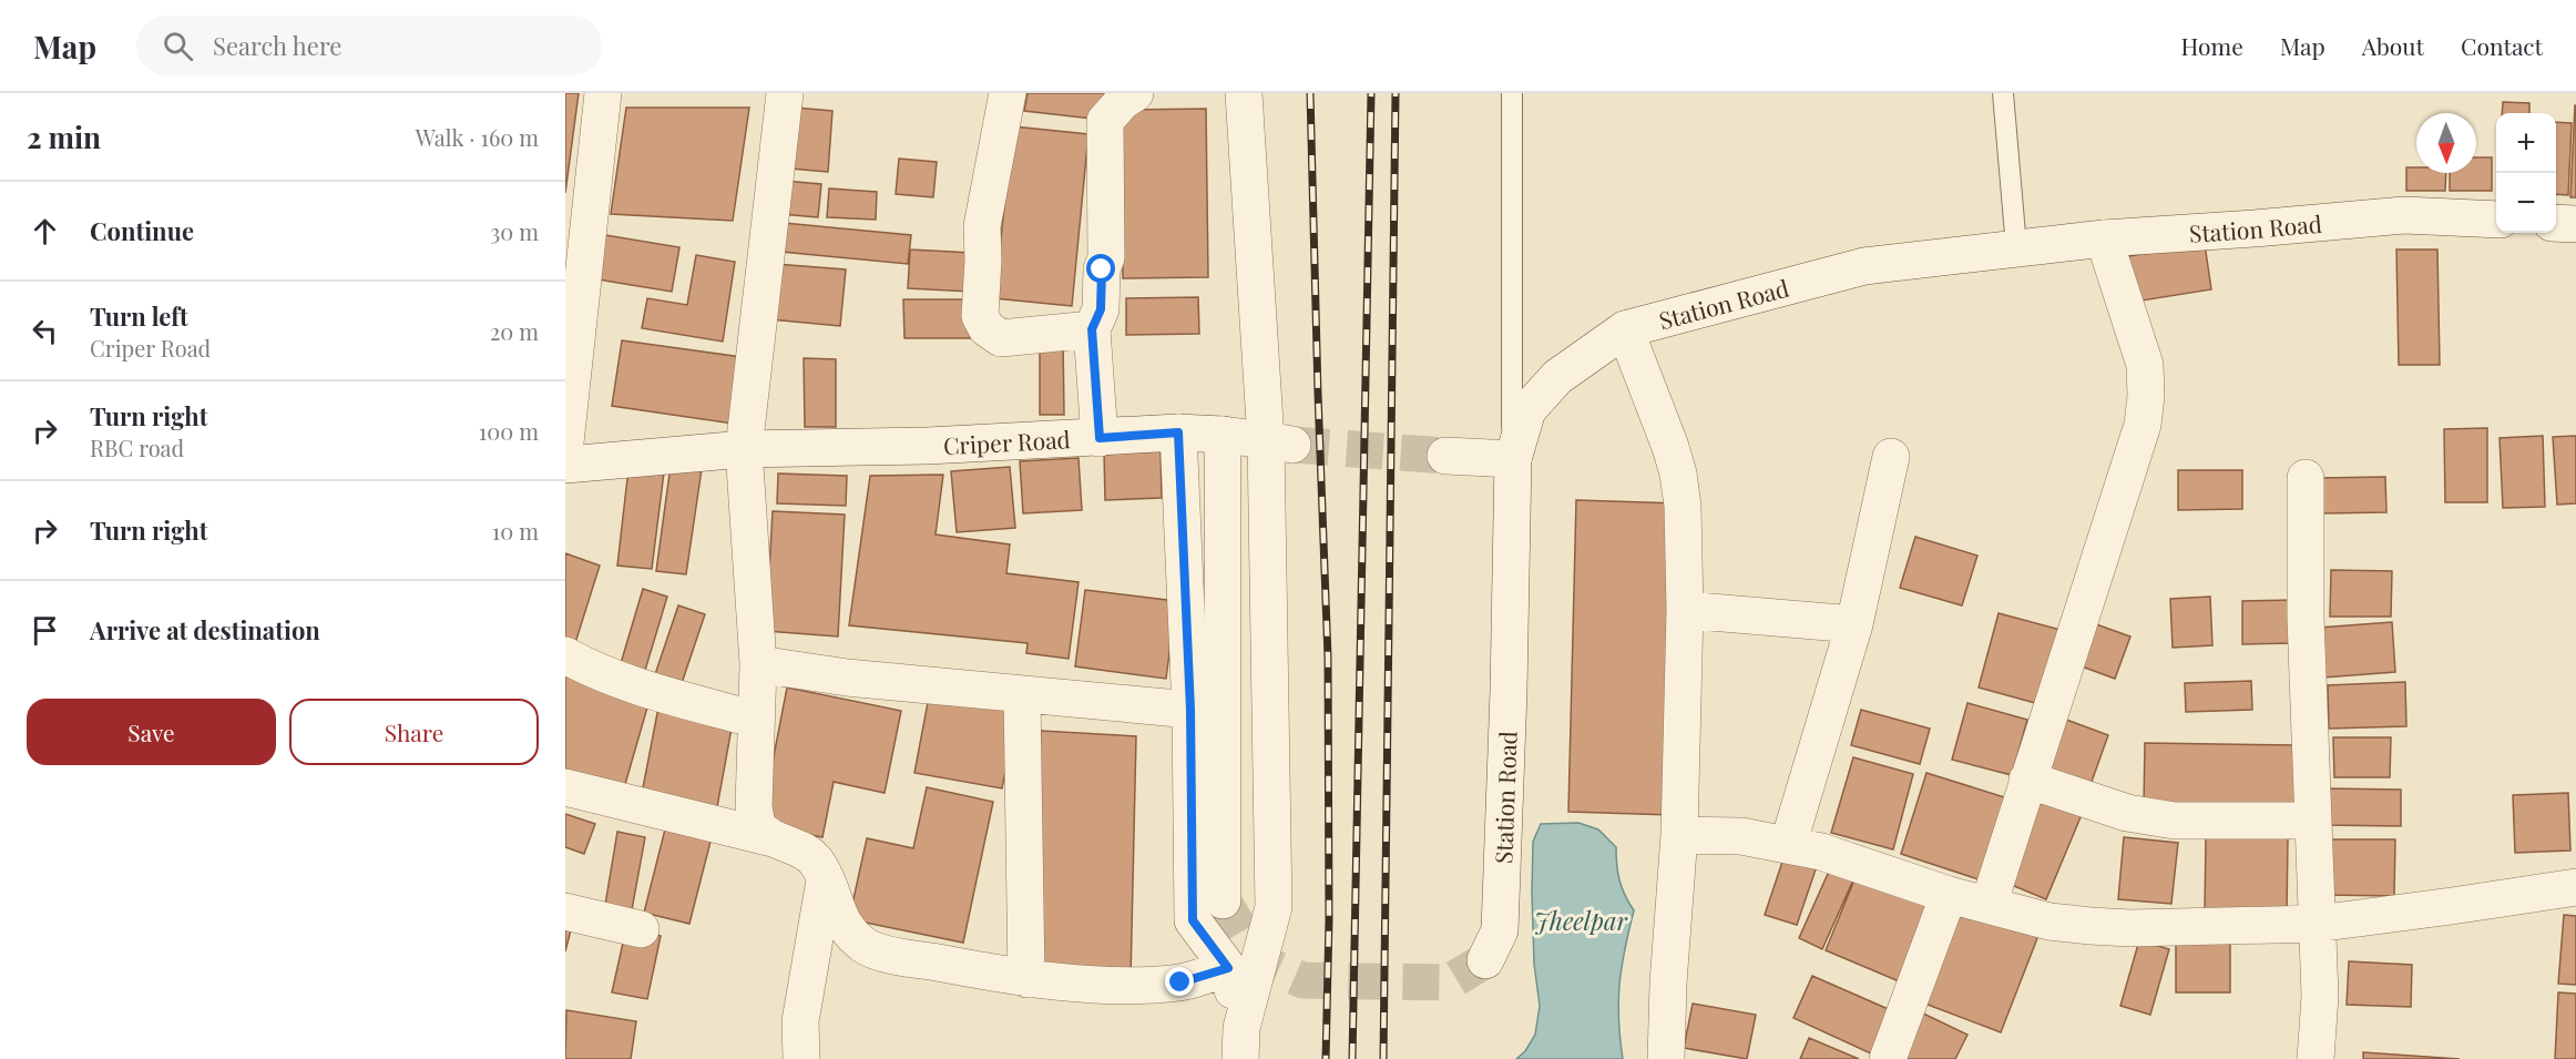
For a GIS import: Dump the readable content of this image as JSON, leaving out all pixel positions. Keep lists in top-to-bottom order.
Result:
{
  "streets": {
    "street": ["Station Road", "Criper Road"]
  },
  "water": ["Jheelpar"],
  "north": "bottom",
  "page": {
    "header": "Map",
    "search": "Search here",
    "nav": [
      "Home",
      "Map",
      "About",
      "Contact"
    ],
    "heading": ["2 min", "Walk · 160 m"],
    "map_buttons": ["+", "−"],
    "list": [
      ["Continue", "30 m"],
      ["Turn left", "Criper Road", "20 m"],
      ["Turn right", "RBC road", "100 m"],
      ["Turn right", "10 m"],
      "Arrive at destination"
    ],
    "buttons": ["Save", "Share"]
  }
}
